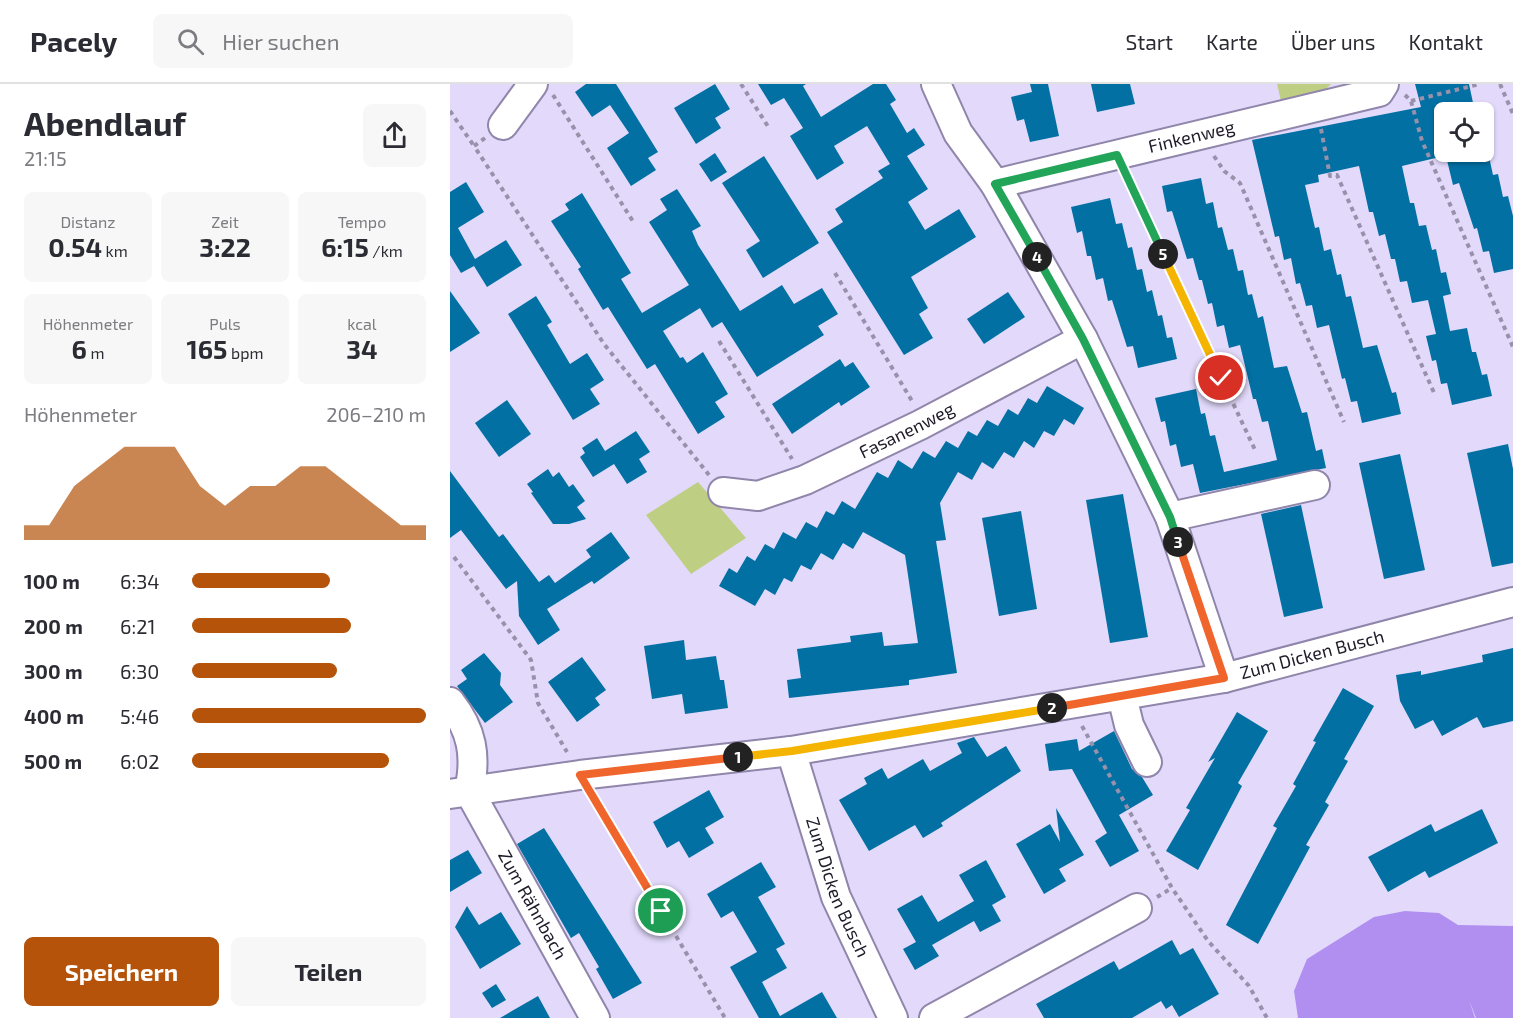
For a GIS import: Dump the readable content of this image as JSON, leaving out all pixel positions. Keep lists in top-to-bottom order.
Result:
{
  "streets": {
    "street": [
      "Finkenweg",
      "Fasanenweg",
      "Zum Dicken Busch",
      "Zum Rähnbach"
    ]
  },
  "crossings": [
    ["Zum Dicken Busch", "Zum Rähnbach"]
  ],
  "page": {
    "header": "Pacely",
    "search": "Hier suchen",
    "nav": [
      "Start",
      "Karte",
      "Über uns",
      "Kontakt"
    ],
    "heading": ["Abendlauf", "21:15"],
    "stats": [
      ["Distanz", "0.54 km"],
      ["Zeit", "3:22"],
      ["Tempo", "6:15 /km"],
      ["Höhenmeter", "6 m"],
      ["Puls", "165 bpm"],
      ["kcal", "34"]
    ],
    "pins": [
      "5",
      "4",
      "3",
      "2",
      "1"
    ],
    "chart": ["Höhenmeter", "206–210 m"],
    "list": [
      {
        "name": "100 m",
        "note": "6:34"
      },
      {
        "name": "200 m",
        "note": "6:21"
      },
      {
        "name": "300 m",
        "note": "6:30"
      },
      {
        "name": "400 m",
        "note": "5:46"
      },
      {
        "name": "500 m",
        "note": "6:02"
      }
    ],
    "buttons": ["Speichern", "Teilen"]
  }
}
